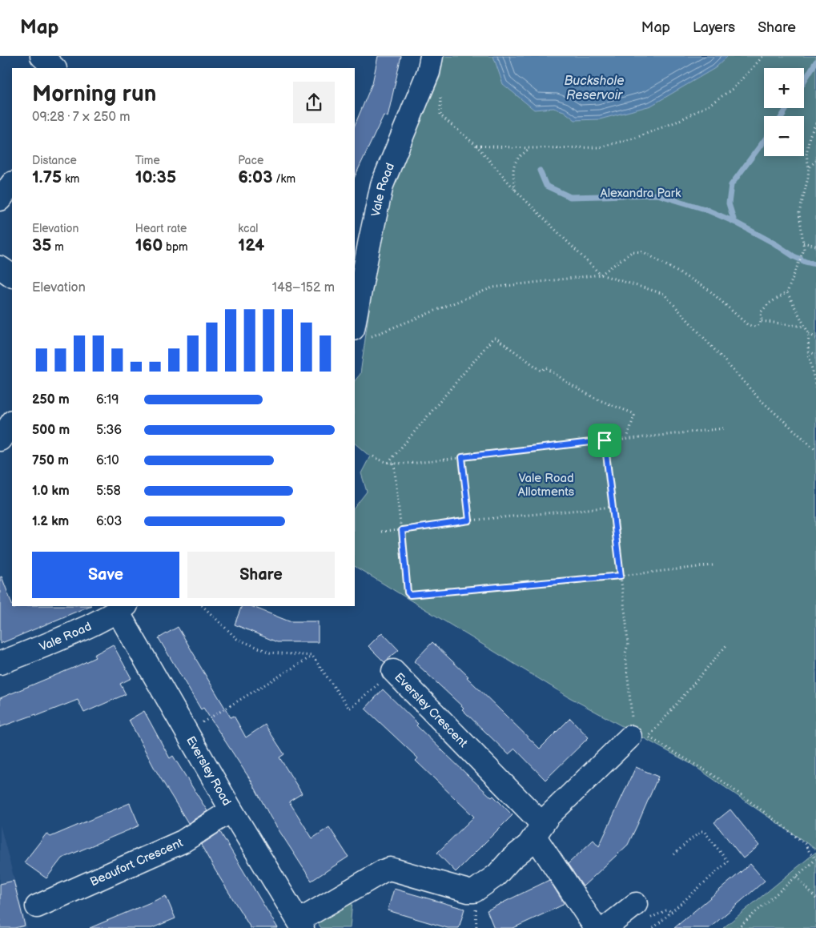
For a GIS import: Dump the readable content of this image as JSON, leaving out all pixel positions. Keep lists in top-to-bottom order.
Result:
{
  "streets": {
    "street": [
      "Vale Road",
      "Eversley Crescent",
      "Eversley Road",
      "Beaufort Crescent"
    ]
  },
  "crossings": [
    ["Vale Road", "Eversley Road"],
    ["Eversley Road", "Beaufort Crescent"]
  ],
  "water": ["Buckshole Reservoir"],
  "parks": ["Alexandra Park", "Vale Road Allotments"],
  "page": {
    "header": "Map",
    "nav": ["Map", "Layers", "Share"],
    "map_buttons": ["+", "−"],
    "heading": ["Morning run", "09:28 · 7 × 250 m"],
    "stats": [
      ["Distance", "1.75 km"],
      ["Time", "10:35"],
      ["Pace", "6:03 /km"],
      ["Elevation", "35 m"],
      ["Heart rate", "160 bpm"],
      ["kcal", "124"]
    ],
    "chart": ["Elevation", "148–152 m"],
    "list": [
      {
        "name": "250 m",
        "note": "6:19"
      },
      {
        "name": "500 m",
        "note": "5:36"
      },
      {
        "name": "750 m",
        "note": "6:10"
      },
      {
        "name": "1.0 km",
        "note": "5:58"
      },
      {
        "name": "1.2 km",
        "note": "6:03"
      }
    ],
    "buttons": ["Save", "Share"]
  }
}
